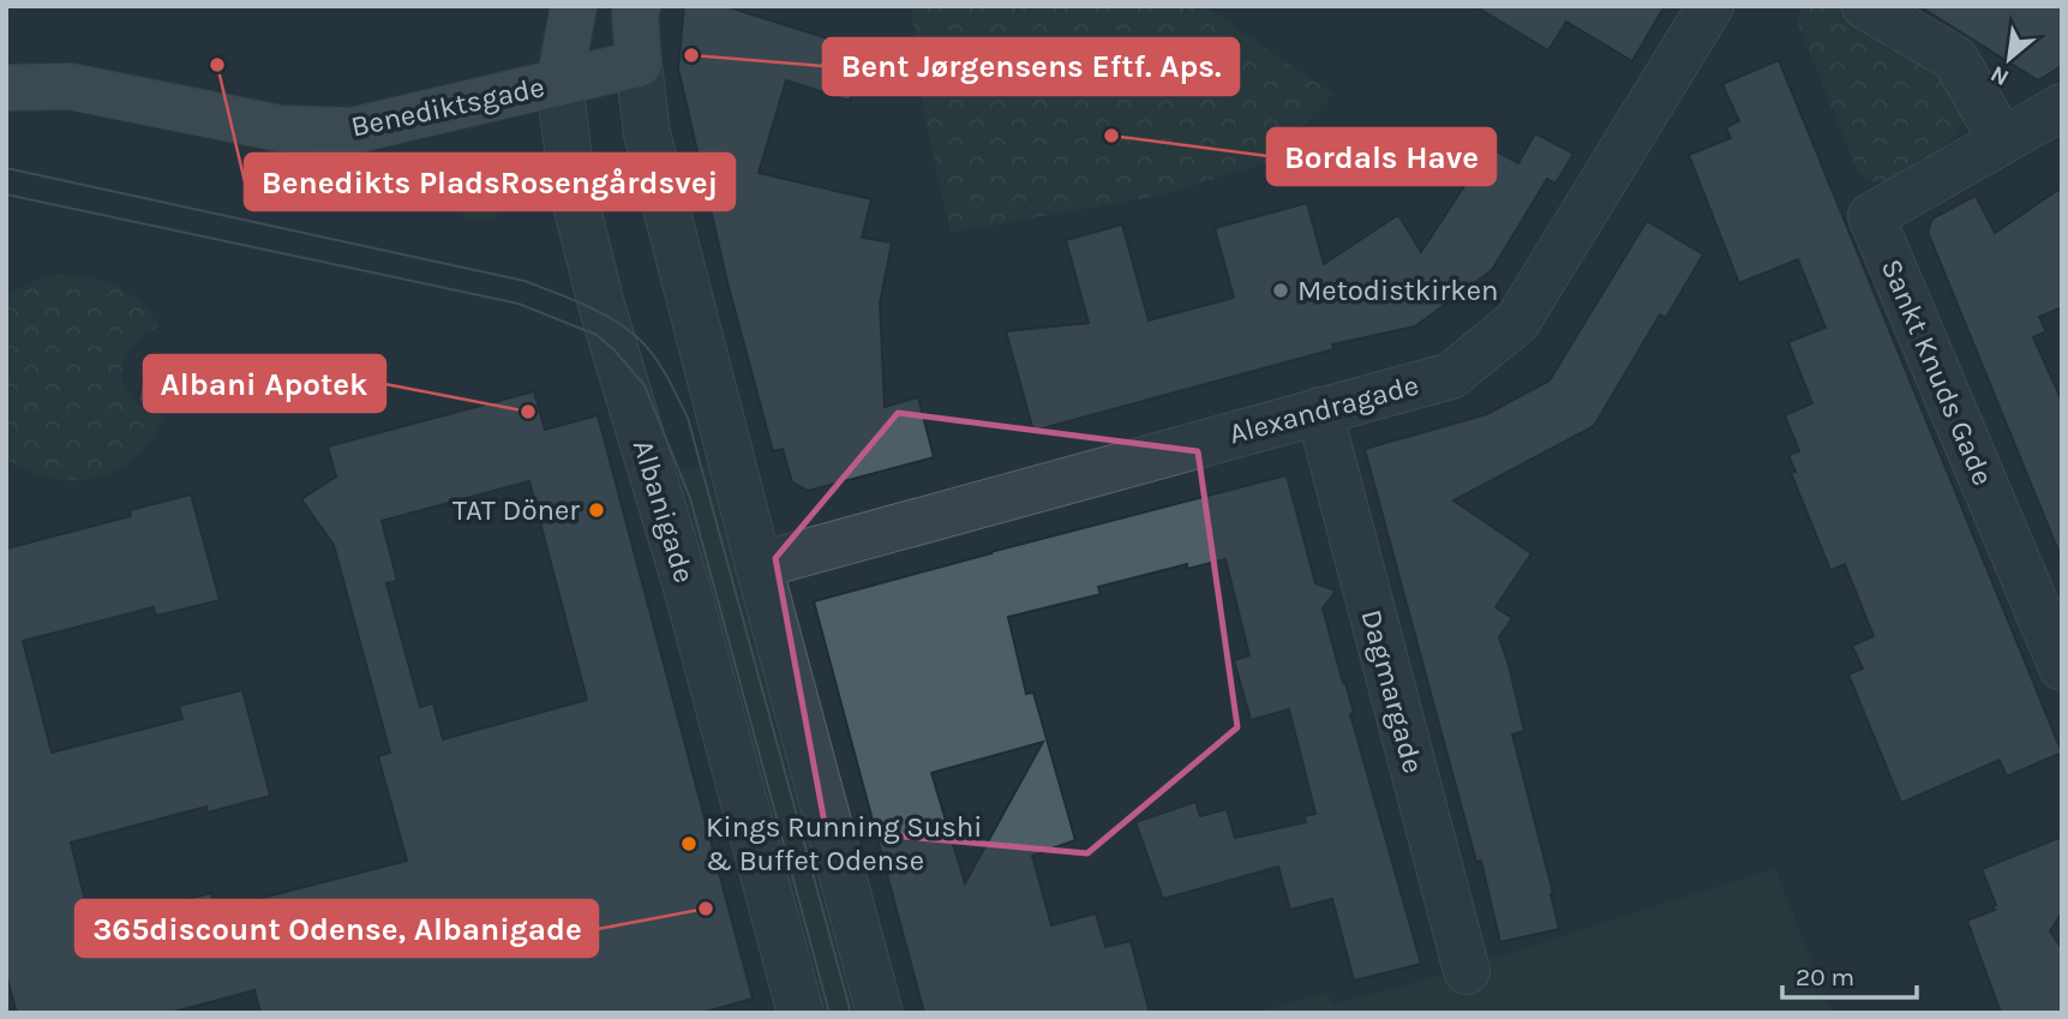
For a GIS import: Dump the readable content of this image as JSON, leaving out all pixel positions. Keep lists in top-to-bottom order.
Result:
{
  "streets": {
    "main road": ["Benediktsgade", "Albanigade"],
    "street": ["Sankt Knuds Gade", "Alexandragade", "Dagmargade"]
  },
  "crossings": [
    ["Benediktsgade", "Albanigade"],
    ["Alexandragade", "Dagmargade"]
  ],
  "places": [
    "Bent Jørgensens Eftf. Aps.",
    "Benedikts PladsRosengårdsvej",
    "Bordals Have",
    "Metodistkirken",
    "Albani Apotek",
    "TAT Döner",
    "Kings Running Sushi & Buffet Odense",
    "365discount Odense, Albanigade"
  ],
  "scale_bar": "20 m",
  "north": "bottom left"
}
